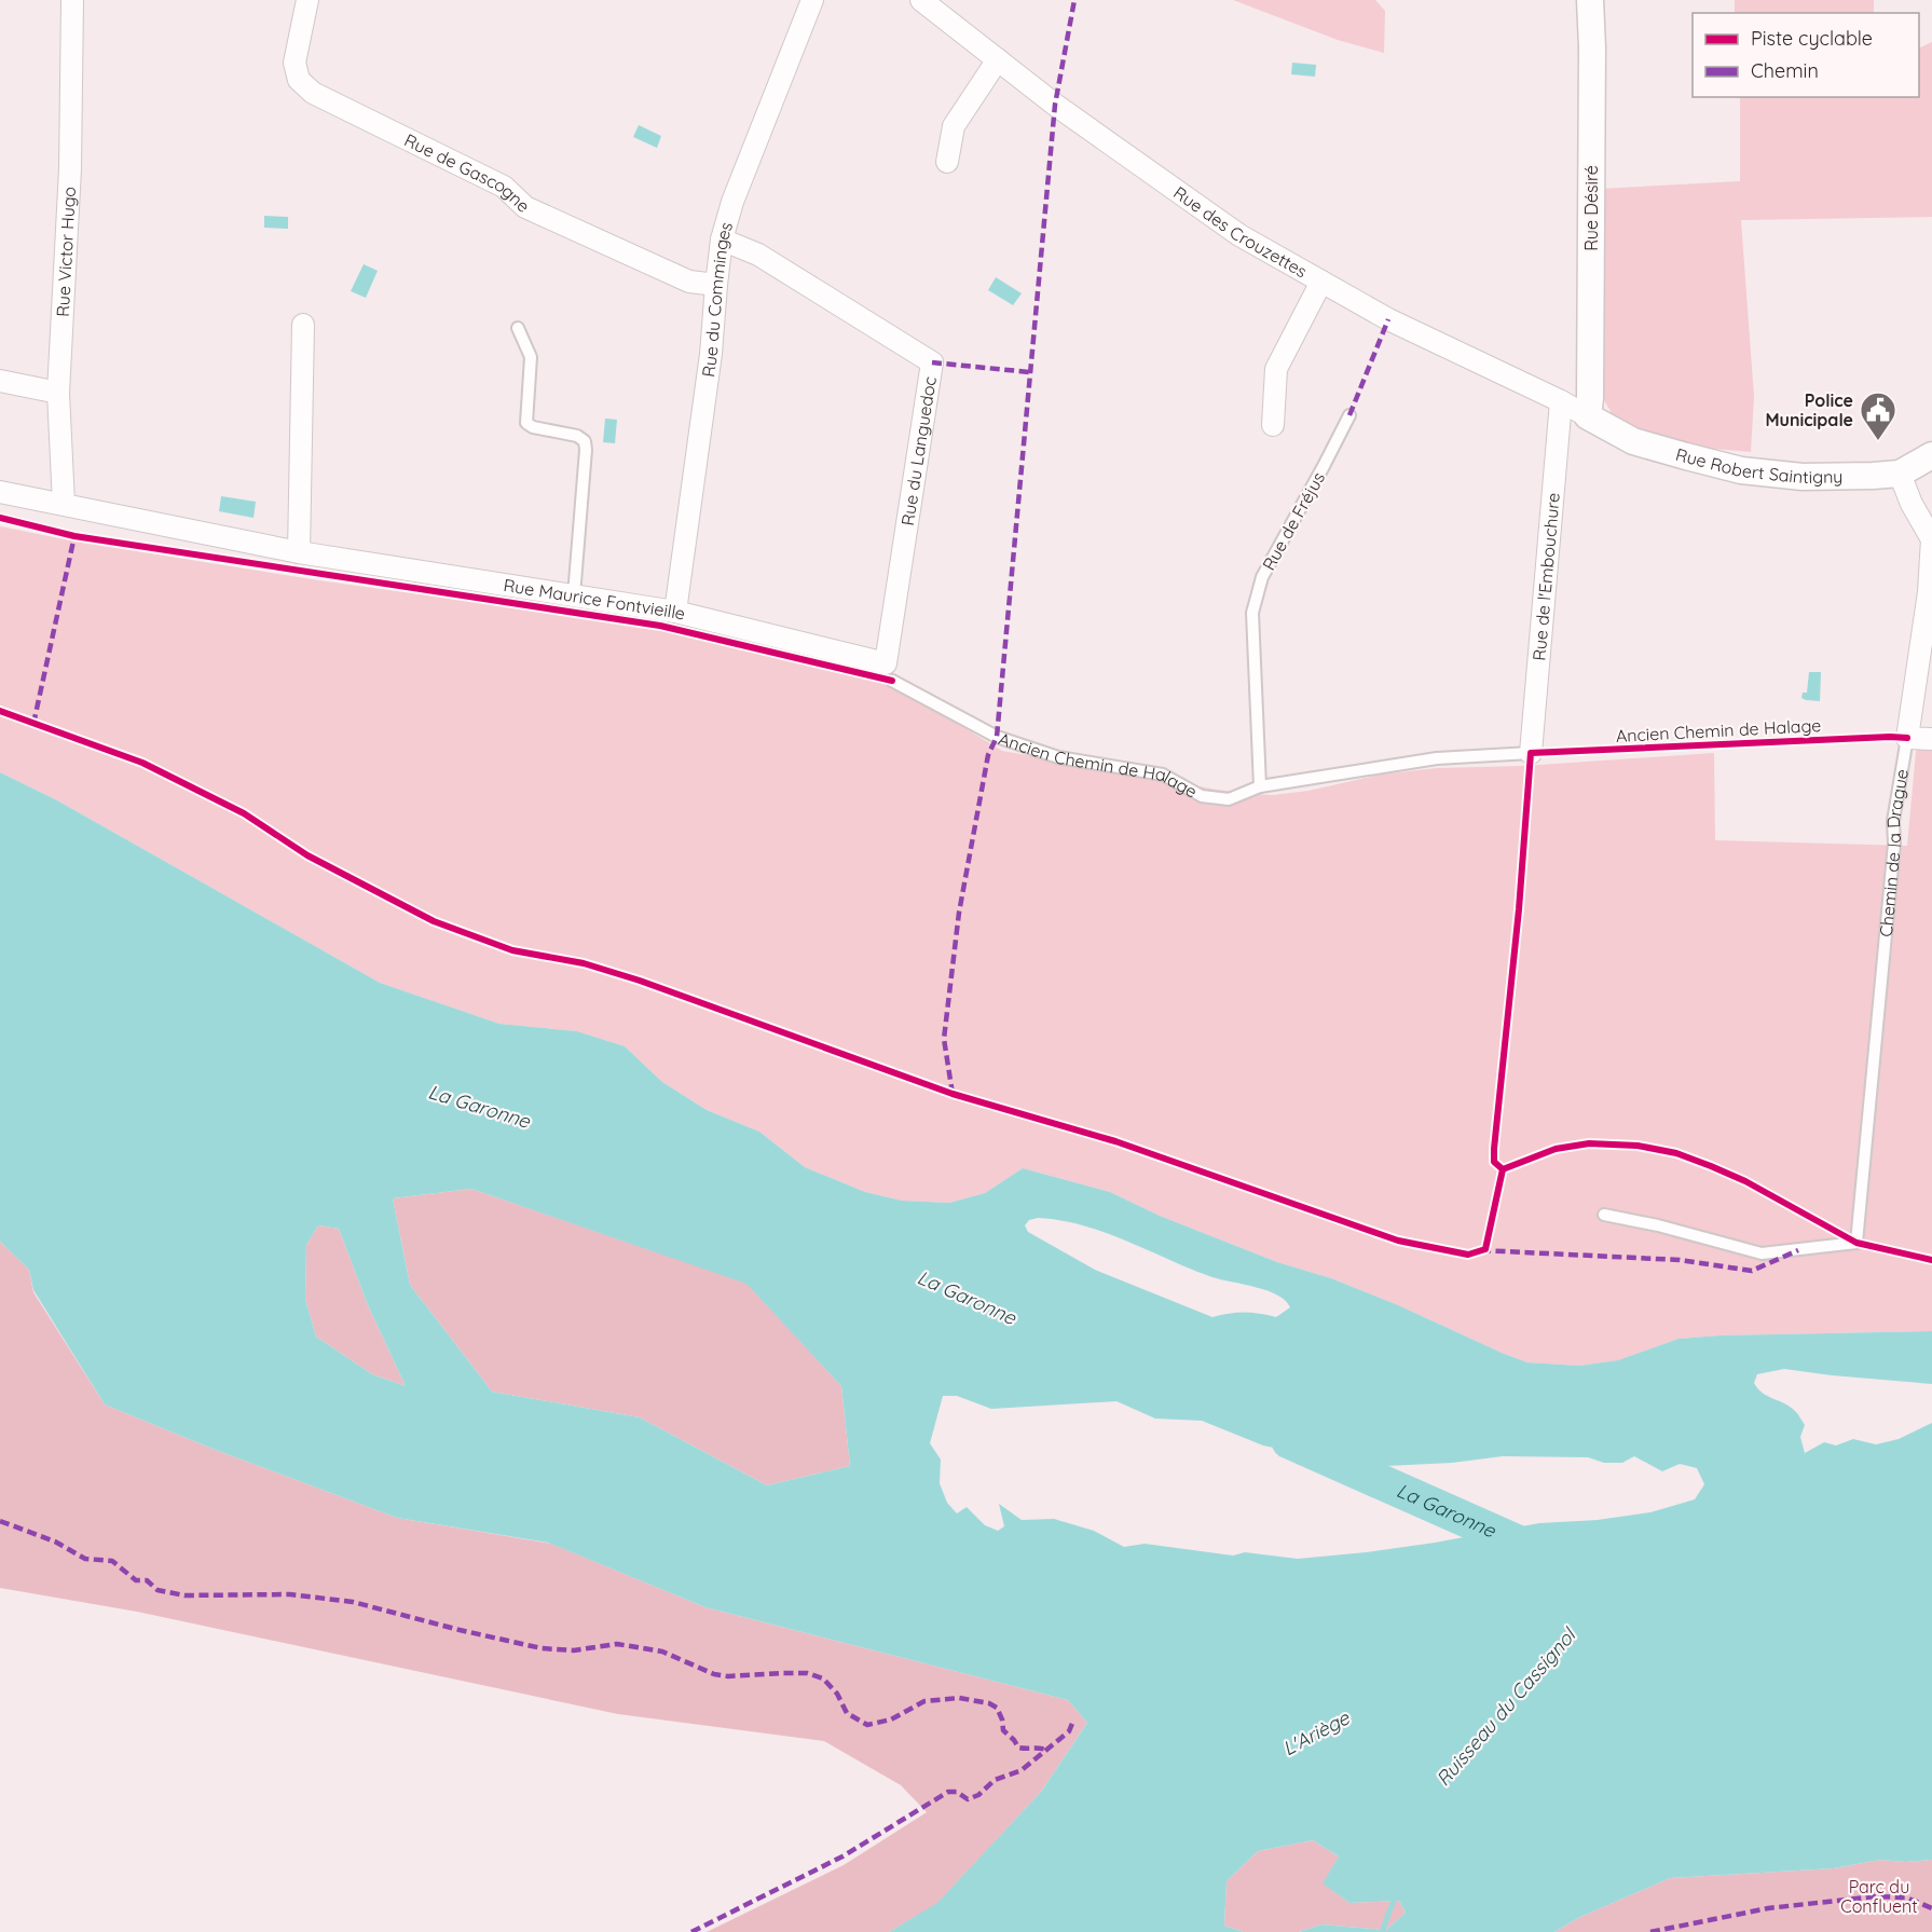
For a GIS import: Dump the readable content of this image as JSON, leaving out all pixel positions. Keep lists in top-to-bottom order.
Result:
{
  "streets": {
    "street": [
      "Rue de Gascogne",
      "Rue Désiré",
      "Rue des Crouzettes",
      "Rue Victor Hugo",
      "Rue du Comminges",
      "Rue du Languedoc",
      "Rue Robert Saintigny",
      "Rue de l'Embouchure",
      "Rue Maurice Fontvieille",
      "Chemin de la Drague"
    ],
    "lane": ["Rue de Fréjus", "Ancien Chemin de Halage"]
  },
  "crossings": [
    ["Rue de Gascogne", "Rue du Comminges"],
    ["Rue Désiré", "Rue des Crouzettes"],
    ["Rue Désiré", "Rue Robert Saintigny"],
    ["Rue des Crouzettes", "Rue Robert Saintigny"],
    ["Rue des Crouzettes", "Rue de l'Embouchure"],
    ["Rue Victor Hugo", "Rue Maurice Fontvieille"],
    ["Rue du Comminges", "Rue du Languedoc"],
    ["Rue du Comminges", "Rue Maurice Fontvieille"],
    ["Rue du Languedoc", "Rue Maurice Fontvieille"],
    ["Rue du Languedoc", "Ancien Chemin de Halage"],
    ["Rue Robert Saintigny", "Chemin de la Drague"],
    ["Rue de Fréjus", "Ancien Chemin de Halage"],
    ["Rue de l'Embouchure", "Ancien Chemin de Halage"],
    ["Rue Maurice Fontvieille", "Ancien Chemin de Halage"]
  ],
  "water": ["La Garonne", "Ruisseau du Cassignol", "L'Ariège"],
  "parks": ["Parc du Confluent"],
  "places": {
    "public building": ["Police Municipale"]
  },
  "legend": ["Piste cyclable", "Chemin"]
}
